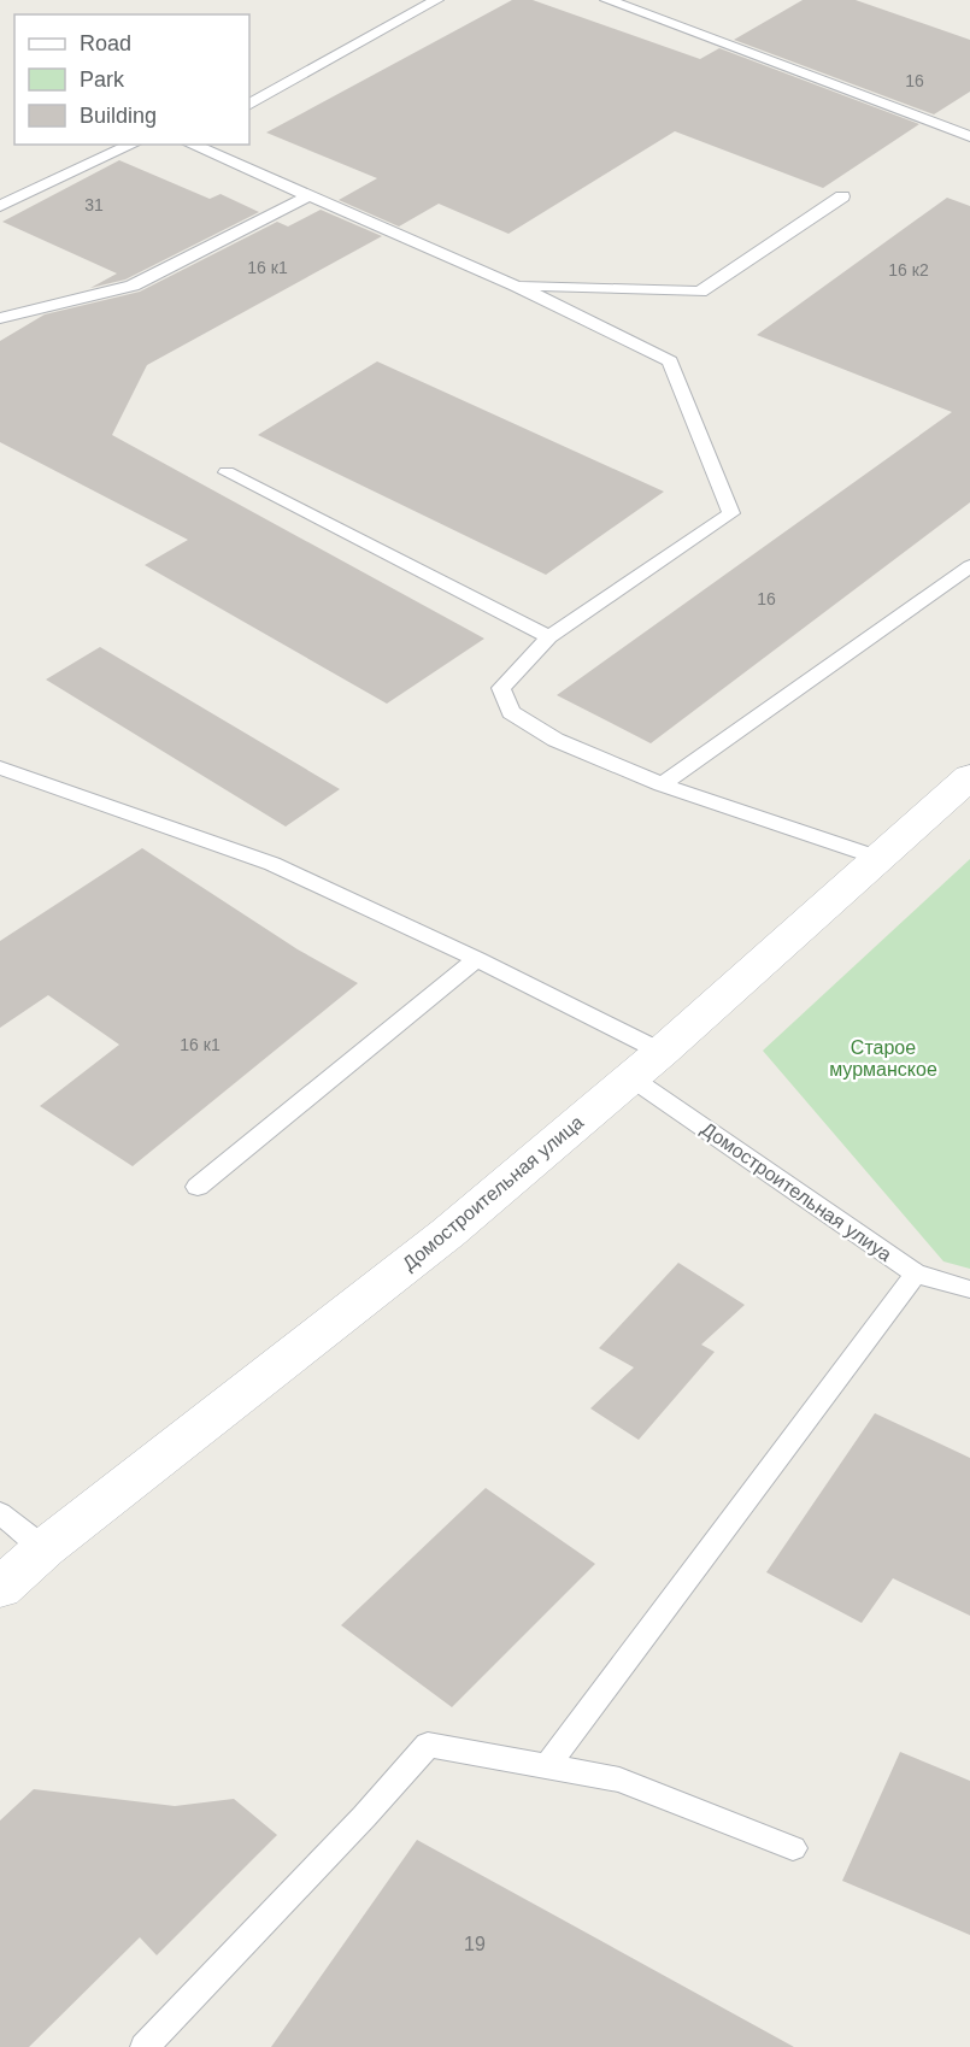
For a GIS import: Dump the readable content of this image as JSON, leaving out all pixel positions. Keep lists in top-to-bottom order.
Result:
{
  "streets": {
    "street": ["Домостроительная улица"],
    "lane": ["Домостроительная улиуа"]
  },
  "crossings": [
    ["Домостроительная улиуа", "Домостроительная улица"]
  ],
  "parks": ["Старое мурманское"],
  "house_numbers": [
    "16",
    "31",
    "16 к1",
    "16 к2",
    "16",
    "16 к1",
    "19"
  ],
  "legend": ["Road", "Park", "Building"]
}
